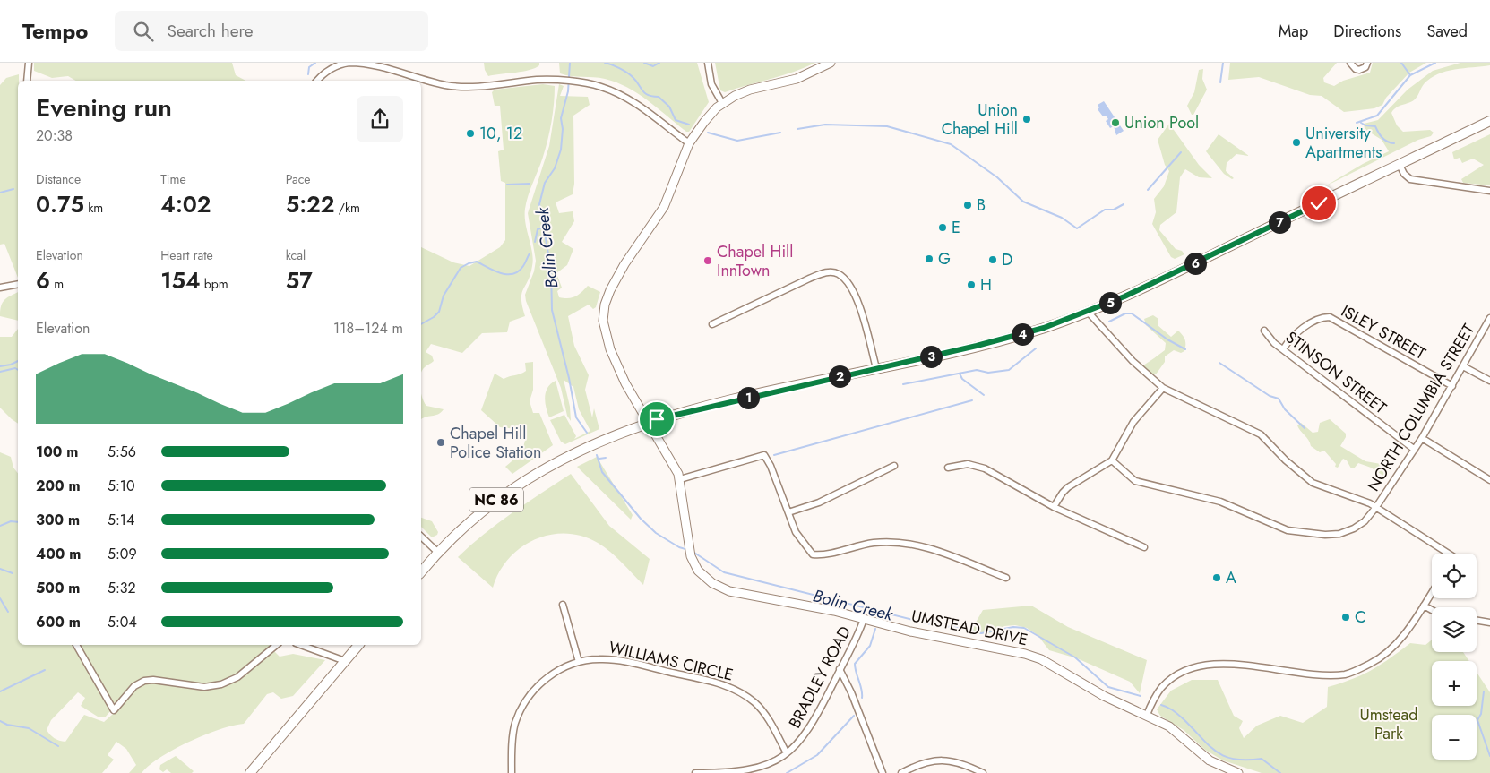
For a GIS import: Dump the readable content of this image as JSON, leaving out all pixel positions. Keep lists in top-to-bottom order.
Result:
{
  "streets": {
    "main road": ["NC 86"],
    "street": [
      "ISLEY STREET",
      "STINSON STREET",
      "NORTH COLUMBIA STREET",
      "UMSTEAD DRIVE",
      "WILLIAMS CIRCLE",
      "BRADLEY ROAD"
    ]
  },
  "crossings": [
    ["ISLEY STREET", "STINSON STREET"],
    ["ISLEY STREET", "NORTH COLUMBIA STREET"],
    ["STINSON STREET", "NORTH COLUMBIA STREET"],
    ["NC 86", "UMSTEAD DRIVE"],
    ["UMSTEAD DRIVE", "BRADLEY ROAD"],
    ["WILLIAMS CIRCLE", "BRADLEY ROAD"]
  ],
  "water": ["Bolin Creek"],
  "parks": ["Umstead Park"],
  "places": [
    "Union Chapel Hill",
    "Union Pool",
    "10, 12",
    "University Apartments",
    "B",
    "E",
    "G",
    "D",
    "Chapel Hill InnTown",
    "H",
    "Chapel Hill Police Station",
    "A",
    "C"
  ],
  "page": {
    "header": "Tempo",
    "search": "Search here",
    "nav": ["Map", "Directions", "Saved"],
    "heading": ["Evening run", "20:38"],
    "stats": [
      ["Distance", "0.75 km"],
      ["Time", "4:02"],
      ["Pace", "5:22 /km"],
      ["Elevation", "6 m"],
      ["Heart rate", "154 bpm"],
      ["kcal", "57"]
    ],
    "pins": [
      "7",
      "6",
      "5",
      "4",
      "3",
      "2",
      "1"
    ],
    "chart": ["Elevation", "118–124 m"],
    "list": [
      {
        "name": "100 m",
        "note": "5:56"
      },
      {
        "name": "200 m",
        "note": "5:10"
      },
      {
        "name": "300 m",
        "note": "5:14"
      },
      {
        "name": "400 m",
        "note": "5:09"
      },
      {
        "name": "500 m",
        "note": "5:32"
      },
      {
        "name": "600 m",
        "note": "5:04"
      }
    ],
    "map_buttons": ["+", "−"]
  }
}
